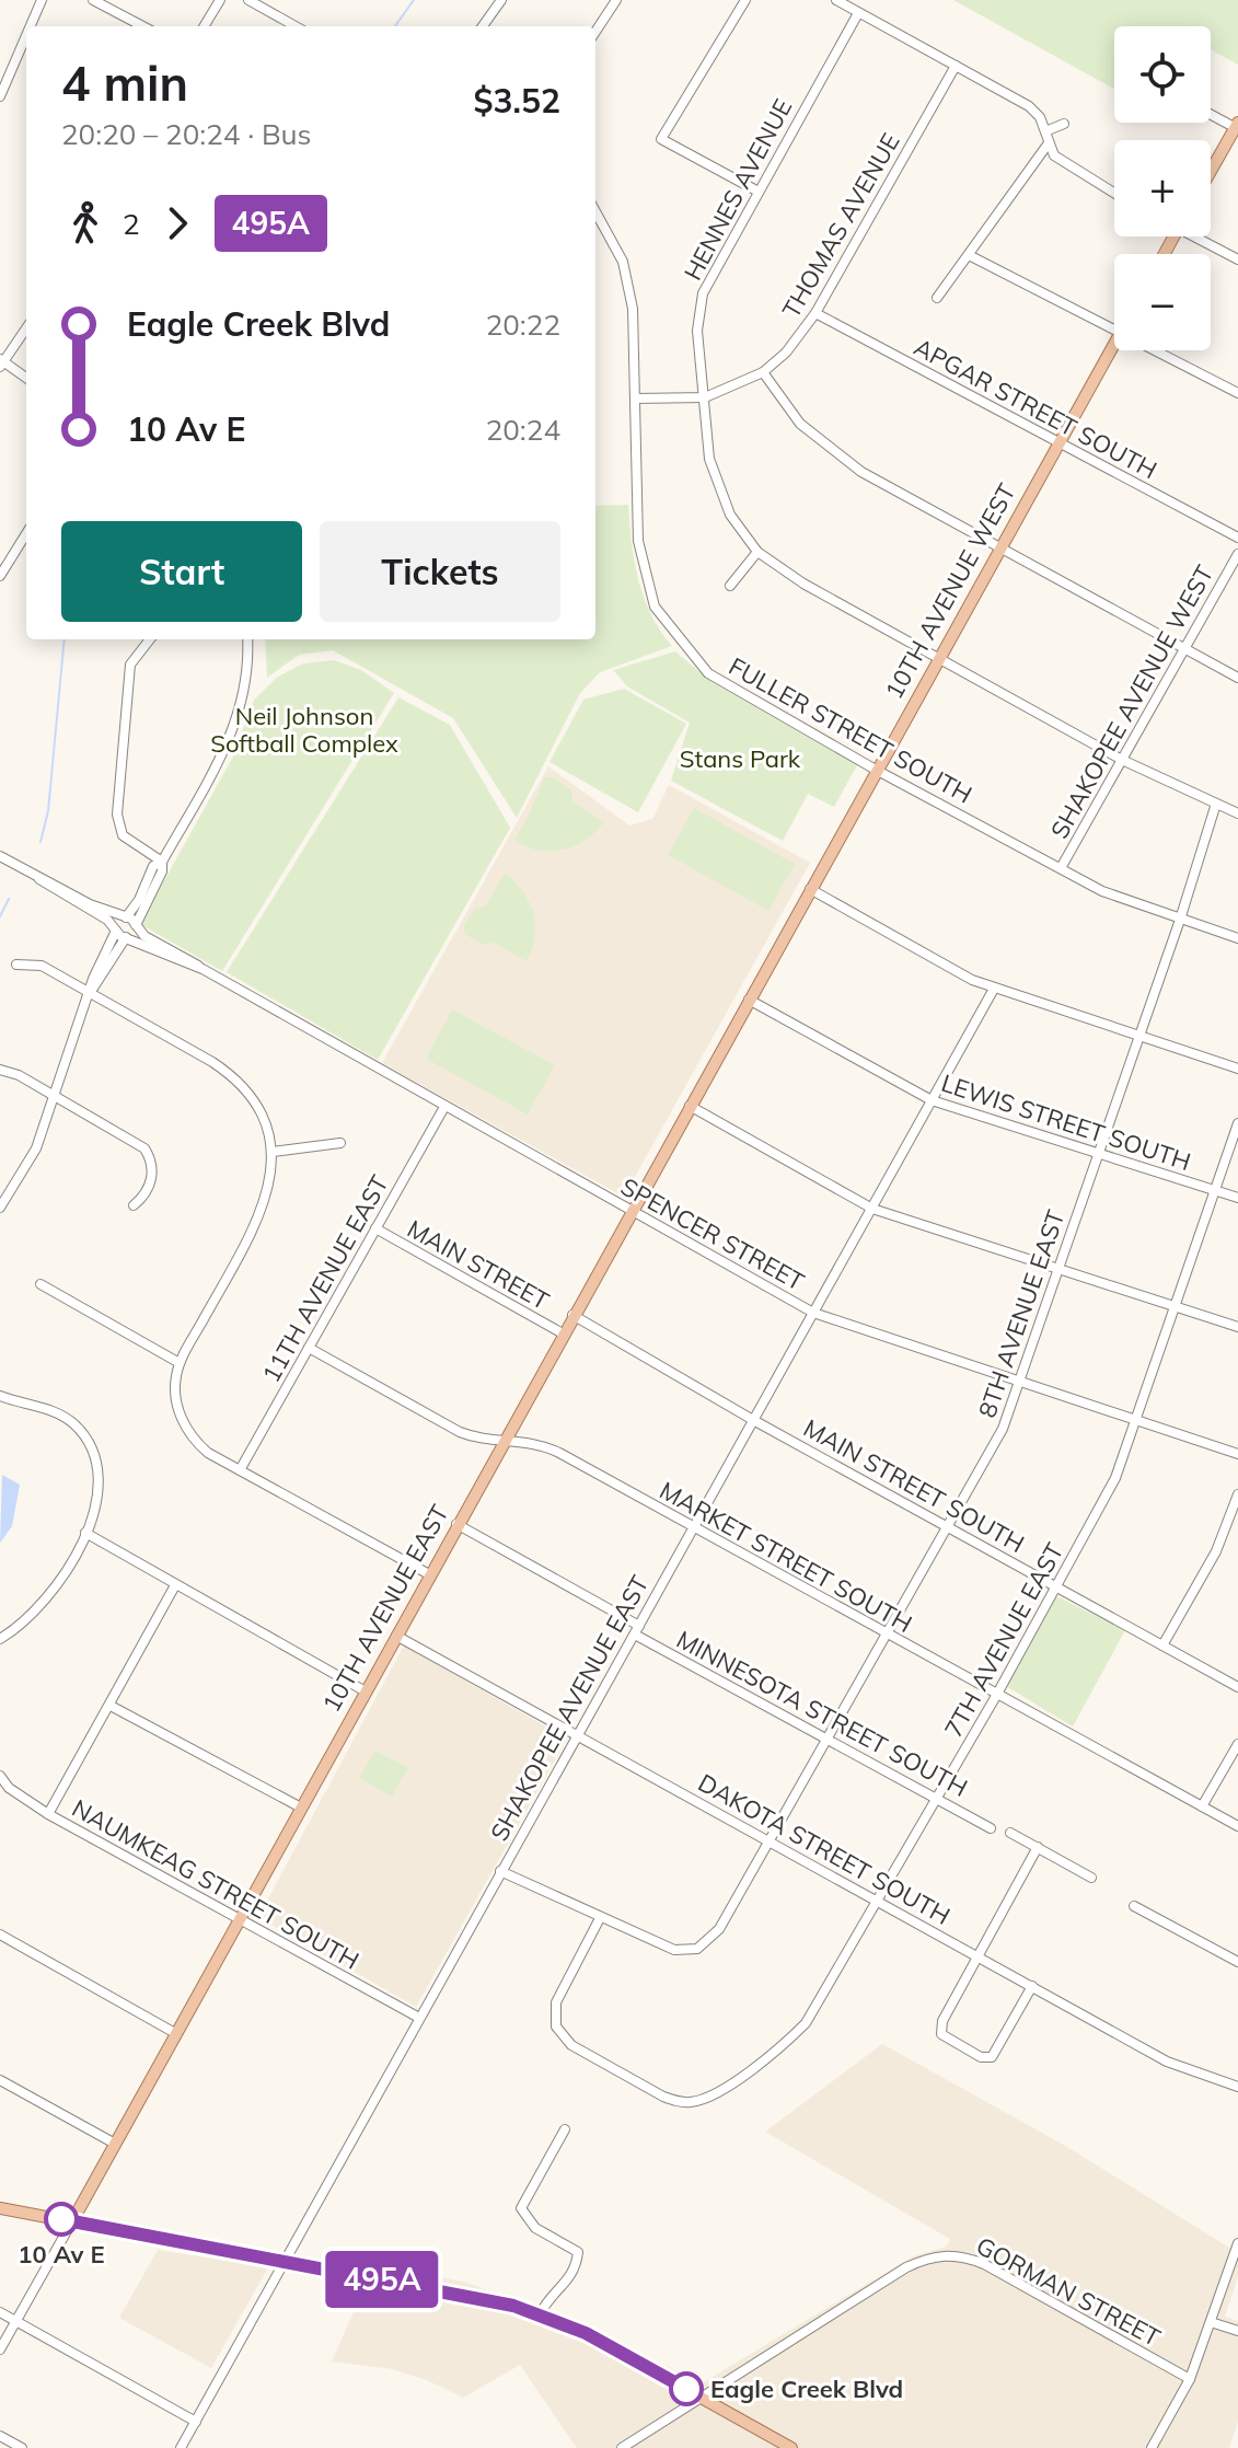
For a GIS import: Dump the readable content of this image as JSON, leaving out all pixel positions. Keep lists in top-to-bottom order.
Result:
{
  "streets": {
    "main road": ["10TH AVENUE WEST", "10TH AVENUE EAST"],
    "street": [
      "HENNES AVENUE",
      "THOMAS AVENUE",
      "APGAR STREET SOUTH",
      "SHAKOPEE AVENUE WEST",
      "FULLER STREET SOUTH",
      "LEWIS STREET SOUTH",
      "SPENCER STREET",
      "MAIN STREET",
      "11TH AVENUE EAST",
      "8TH AVENUE EAST",
      "MAIN STREET SOUTH",
      "MARKET STREET SOUTH",
      "7TH AVENUE EAST",
      "SHAKOPEE AVENUE EAST",
      "MINNESOTA STREET SOUTH",
      "DAKOTA STREET SOUTH",
      "NAUMKEAG STREET SOUTH",
      "GORMAN STREET"
    ]
  },
  "crossings": [
    ["HENNES AVENUE", "THOMAS AVENUE"],
    ["HENNES AVENUE", "10TH AVENUE WEST"],
    ["HENNES AVENUE", "SHAKOPEE AVENUE WEST"],
    ["HENNES AVENUE", "8TH AVENUE EAST"],
    ["THOMAS AVENUE", "APGAR STREET SOUTH"],
    ["THOMAS AVENUE", "FULLER STREET SOUTH"],
    ["APGAR STREET SOUTH", "10TH AVENUE WEST"],
    ["10TH AVENUE WEST", "FULLER STREET SOUTH"],
    ["10TH AVENUE WEST", "10TH AVENUE EAST"],
    ["SHAKOPEE AVENUE WEST", "FULLER STREET SOUTH"],
    ["FULLER STREET SOUTH", "8TH AVENUE EAST"],
    ["LEWIS STREET SOUTH", "8TH AVENUE EAST"],
    ["LEWIS STREET SOUTH", "10TH AVENUE EAST"],
    ["LEWIS STREET SOUTH", "7TH AVENUE EAST"],
    ["LEWIS STREET SOUTH", "SHAKOPEE AVENUE EAST"],
    ["SPENCER STREET", "11TH AVENUE EAST"],
    ["SPENCER STREET", "8TH AVENUE EAST"],
    ["SPENCER STREET", "10TH AVENUE EAST"],
    ["SPENCER STREET", "7TH AVENUE EAST"],
    ["SPENCER STREET", "SHAKOPEE AVENUE EAST"],
    ["MAIN STREET", "11TH AVENUE EAST"],
    ["MAIN STREET", "10TH AVENUE EAST"],
    ["11TH AVENUE EAST", "MARKET STREET SOUTH"],
    ["8TH AVENUE EAST", "MAIN STREET SOUTH"],
    ["8TH AVENUE EAST", "MARKET STREET SOUTH"],
    ["8TH AVENUE EAST", "7TH AVENUE EAST"],
    ["8TH AVENUE EAST", "MINNESOTA STREET SOUTH"],
    ["8TH AVENUE EAST", "DAKOTA STREET SOUTH"],
    ["MAIN STREET SOUTH", "10TH AVENUE EAST"],
    ["MAIN STREET SOUTH", "7TH AVENUE EAST"],
    ["MAIN STREET SOUTH", "SHAKOPEE AVENUE EAST"],
    ["MARKET STREET SOUTH", "10TH AVENUE EAST"],
    ["MARKET STREET SOUTH", "7TH AVENUE EAST"],
    ["MARKET STREET SOUTH", "SHAKOPEE AVENUE EAST"],
    ["10TH AVENUE EAST", "MINNESOTA STREET SOUTH"],
    ["10TH AVENUE EAST", "DAKOTA STREET SOUTH"],
    ["10TH AVENUE EAST", "NAUMKEAG STREET SOUTH"],
    ["7TH AVENUE EAST", "MINNESOTA STREET SOUTH"],
    ["7TH AVENUE EAST", "DAKOTA STREET SOUTH"],
    ["SHAKOPEE AVENUE EAST", "MINNESOTA STREET SOUTH"],
    ["SHAKOPEE AVENUE EAST", "DAKOTA STREET SOUTH"],
    ["SHAKOPEE AVENUE EAST", "NAUMKEAG STREET SOUTH"]
  ],
  "parks": ["Neil Johnson Softball Complex", "Stans Park"],
  "places": ["10 Av E", "Eagle Creek Blvd"],
  "lines": ["bus line 495A"],
  "page": {
    "on_map": "495A",
    "map_buttons": ["+", "−"],
    "heading": ["4 min", "20:20 – 20:24 · Bus", "$3.52"],
    "legs": ["2", "495A"],
    "list": [
      {
        "name": "Eagle Creek Blvd",
        "value": "20:22"
      },
      {
        "name": "10 Av E",
        "value": "20:24"
      }
    ],
    "buttons": ["Start", "Tickets"]
  }
}
